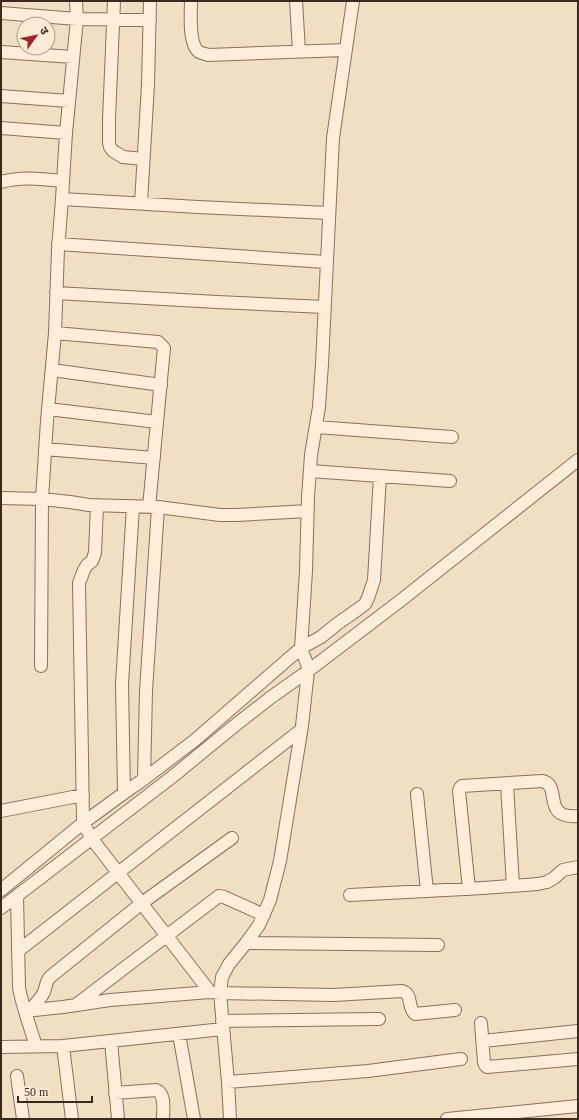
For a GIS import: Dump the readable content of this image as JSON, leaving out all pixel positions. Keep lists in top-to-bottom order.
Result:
{
  "scale_bar": "50 m",
  "north": "top right"
}
